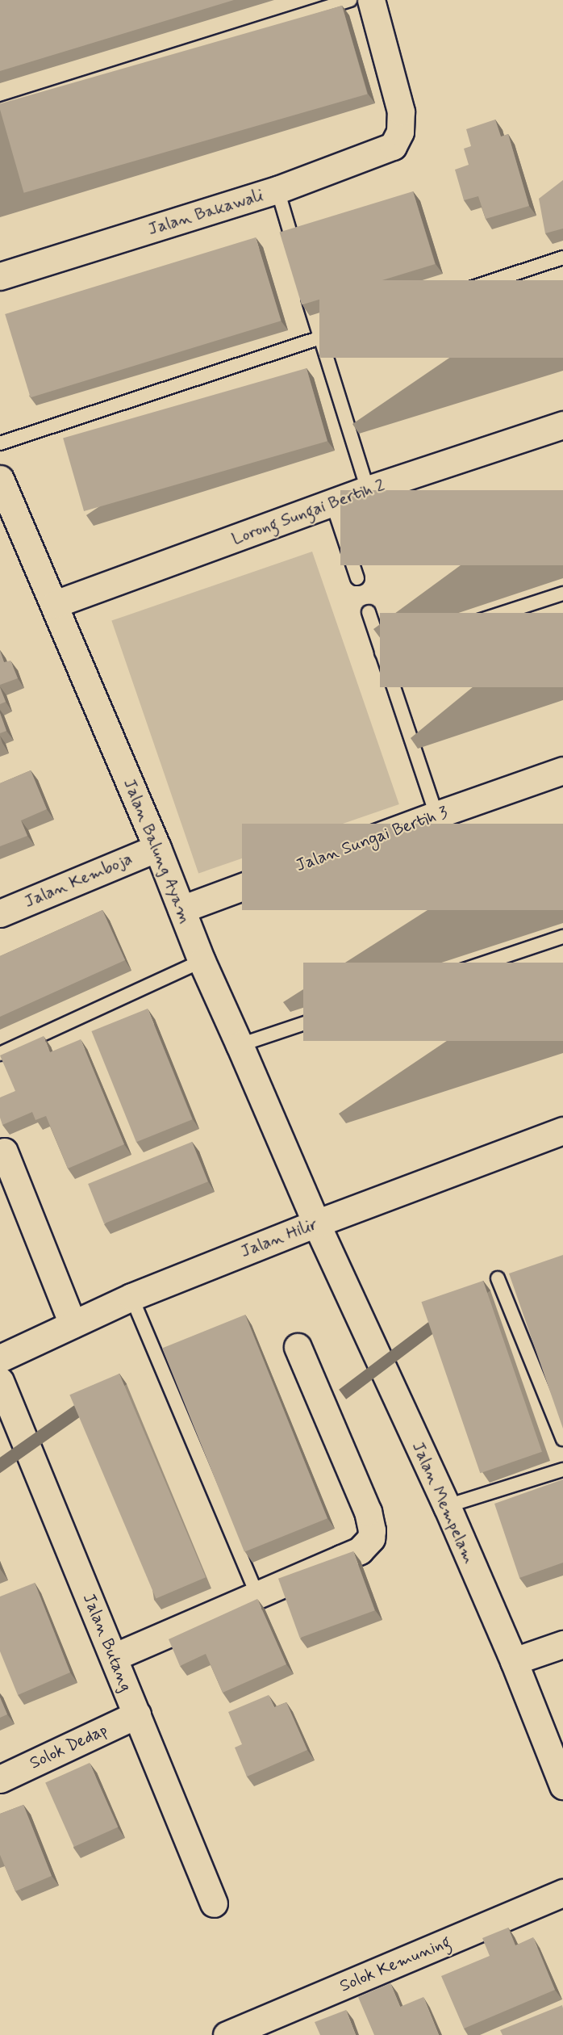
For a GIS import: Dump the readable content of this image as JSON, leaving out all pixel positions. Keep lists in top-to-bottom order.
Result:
{
  "streets": {
    "street": [
      "Jalan Bakawali",
      "Lorong Sungai Bertih 2",
      "Jalan Sungai Bertih 3",
      "Jalan Balung Ayam",
      "Jalan Kemboja",
      "Jalan Hilir",
      "Jalan Mempelam",
      "Jalan Butang",
      "Solok Dedap",
      "Solok Kemuning"
    ]
  },
  "crossings": [
    ["Lorong Sungai Bertih 2", "Jalan Balung Ayam"],
    ["Jalan Sungai Bertih 3", "Jalan Balung Ayam"],
    ["Jalan Balung Ayam", "Jalan Kemboja"],
    ["Jalan Balung Ayam", "Jalan Hilir"],
    ["Jalan Balung Ayam", "Jalan Mempelam"],
    ["Jalan Hilir", "Jalan Mempelam"],
    ["Jalan Butang", "Solok Dedap"]
  ]
}
